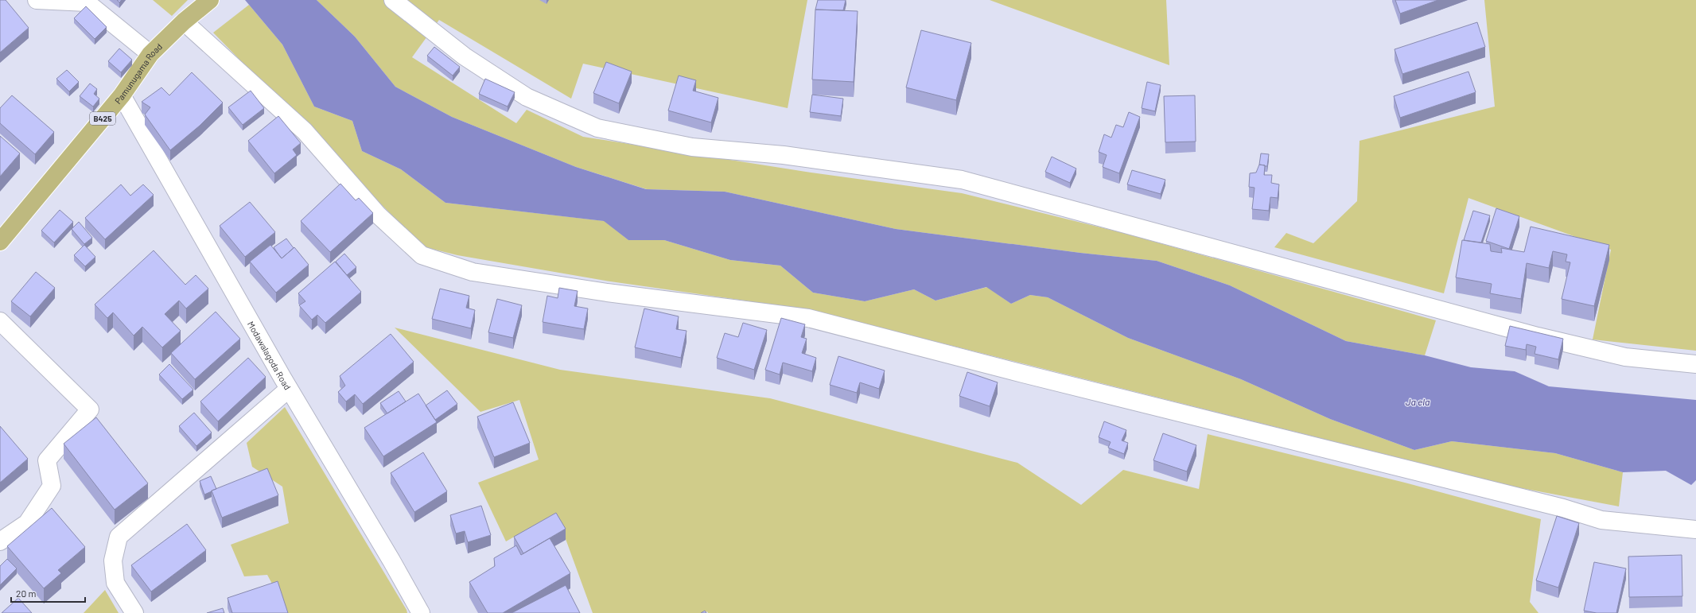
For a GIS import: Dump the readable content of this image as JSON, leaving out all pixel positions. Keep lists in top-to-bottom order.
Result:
{
  "streets": {
    "main road": ["Pamunugama Road", "B425"],
    "street": ["Modawalagoda Road"]
  },
  "crossings": [
    ["Pamunugama Road", "Modawalagoda Road"]
  ],
  "water": ["Ja ela"],
  "scale_bar": "20 m"
}
